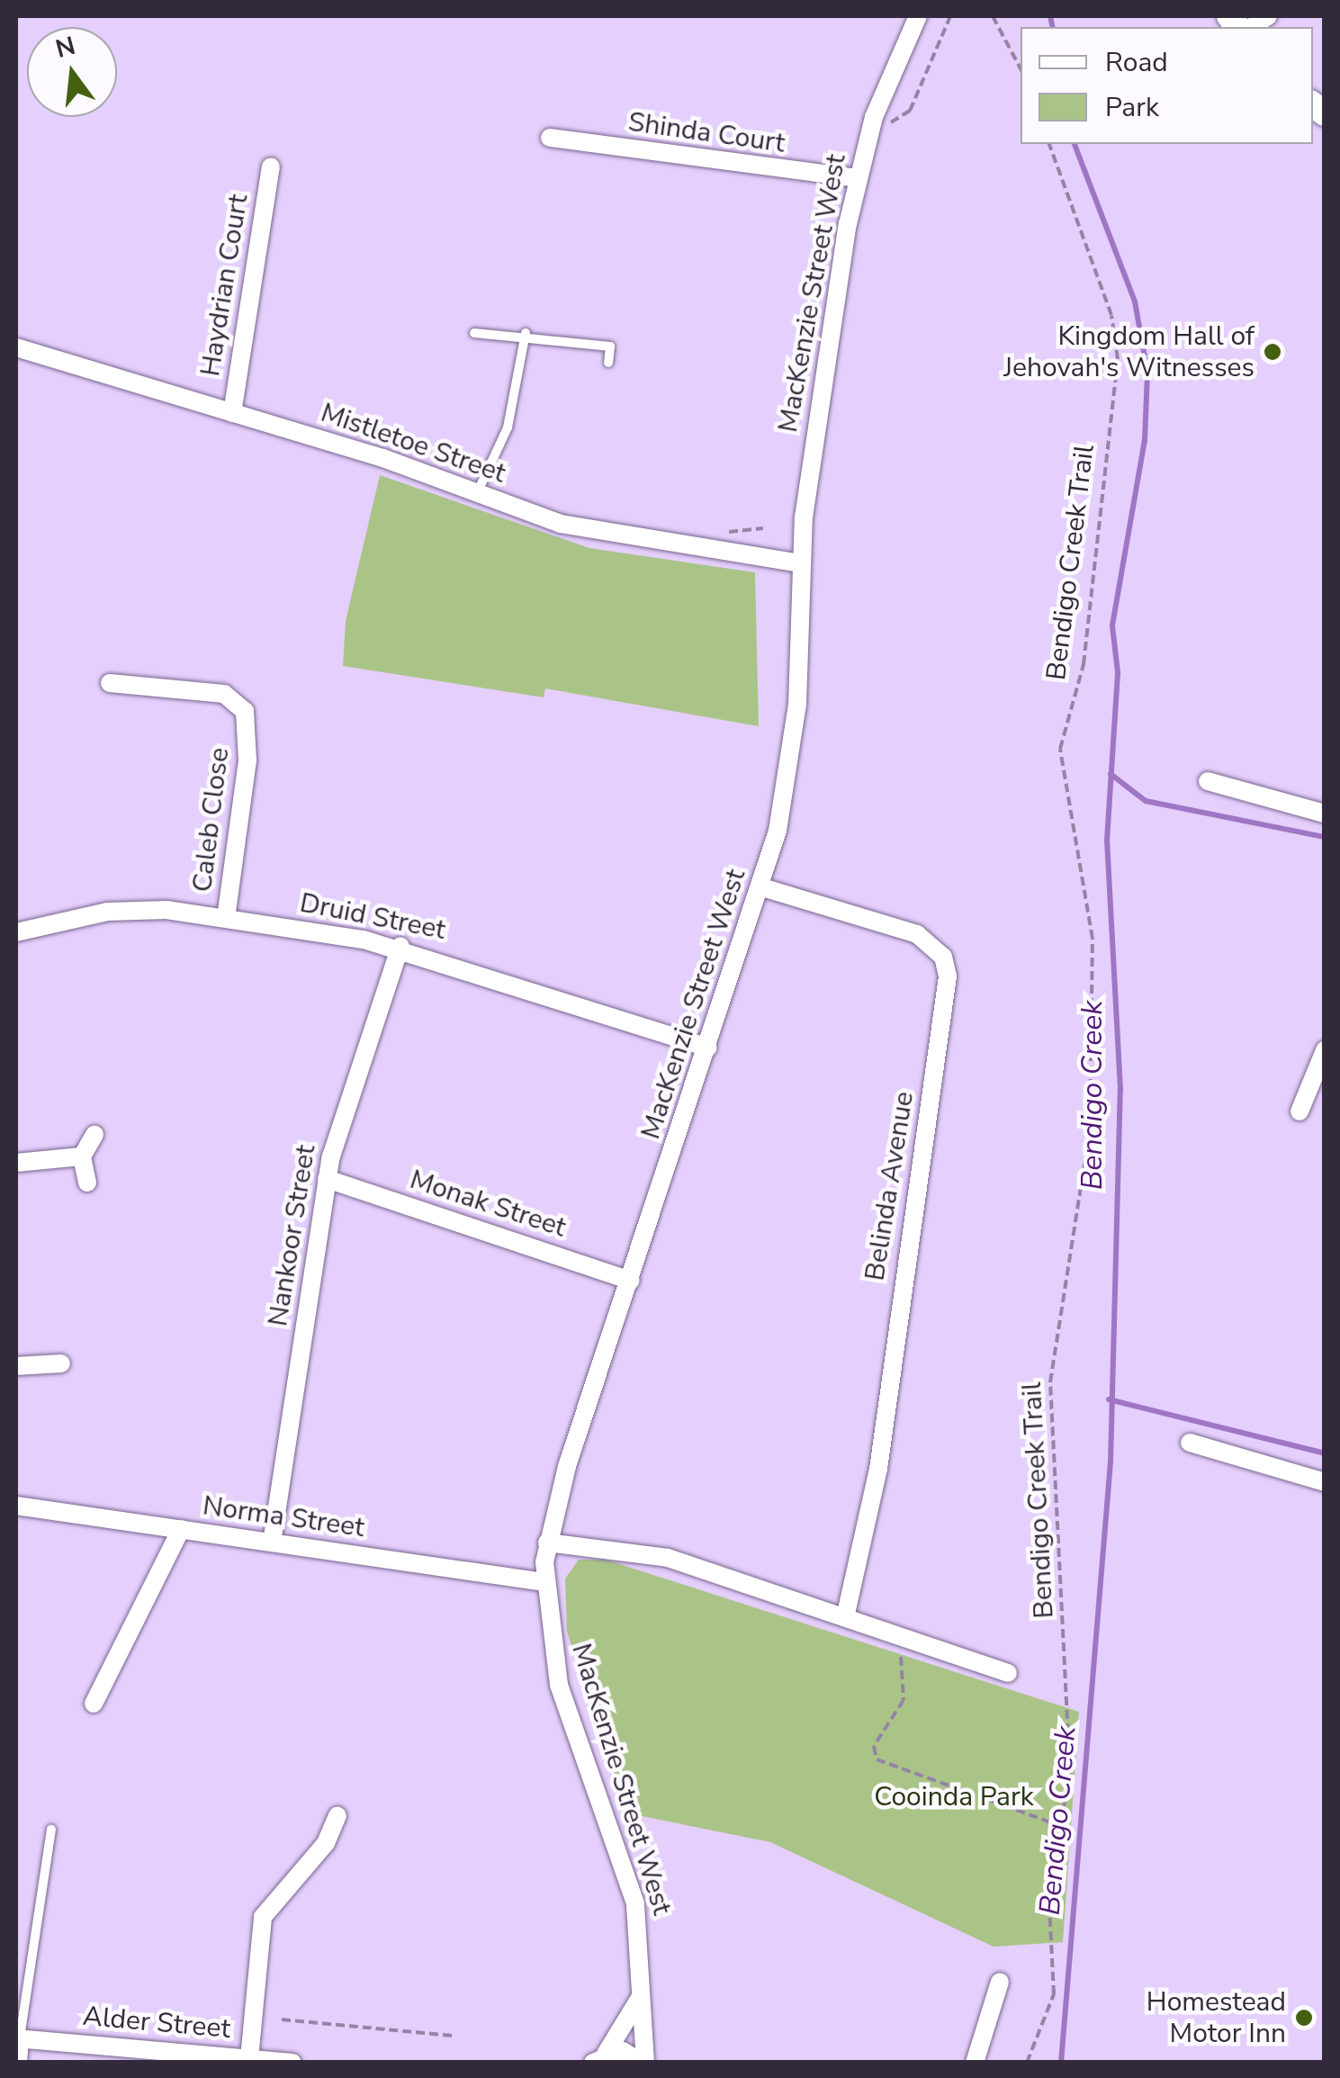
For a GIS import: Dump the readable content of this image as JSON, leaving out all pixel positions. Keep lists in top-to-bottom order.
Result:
{
  "streets": {
    "street": [
      "Shinda Court",
      "Haydrian Court",
      "MacKenzie Street West",
      "Mistletoe Street",
      "Caleb Close",
      "Druid Street",
      "Belinda Avenue",
      "Monak Street",
      "Nankoor Street",
      "Norma Street",
      "Alder Street"
    ],
    "path": ["Bendigo Creek Trail"]
  },
  "crossings": [
    ["Shinda Court", "MacKenzie Street West"],
    ["Haydrian Court", "Mistletoe Street"],
    ["MacKenzie Street West", "Mistletoe Street"],
    ["MacKenzie Street West", "Druid Street"],
    ["MacKenzie Street West", "Belinda Avenue"],
    ["MacKenzie Street West", "Monak Street"],
    ["MacKenzie Street West", "Norma Street"],
    ["Caleb Close", "Druid Street"],
    ["Druid Street", "Nankoor Street"],
    ["Monak Street", "Nankoor Street"],
    ["Nankoor Street", "Norma Street"]
  ],
  "water": ["Bendigo Creek"],
  "parks": ["Cooinda Park"],
  "places": ["Kingdom Hall of Jehovah's Witnesses", "Homestead Motor Inn"],
  "legend": ["Road", "Park"],
  "north": "top"
}
